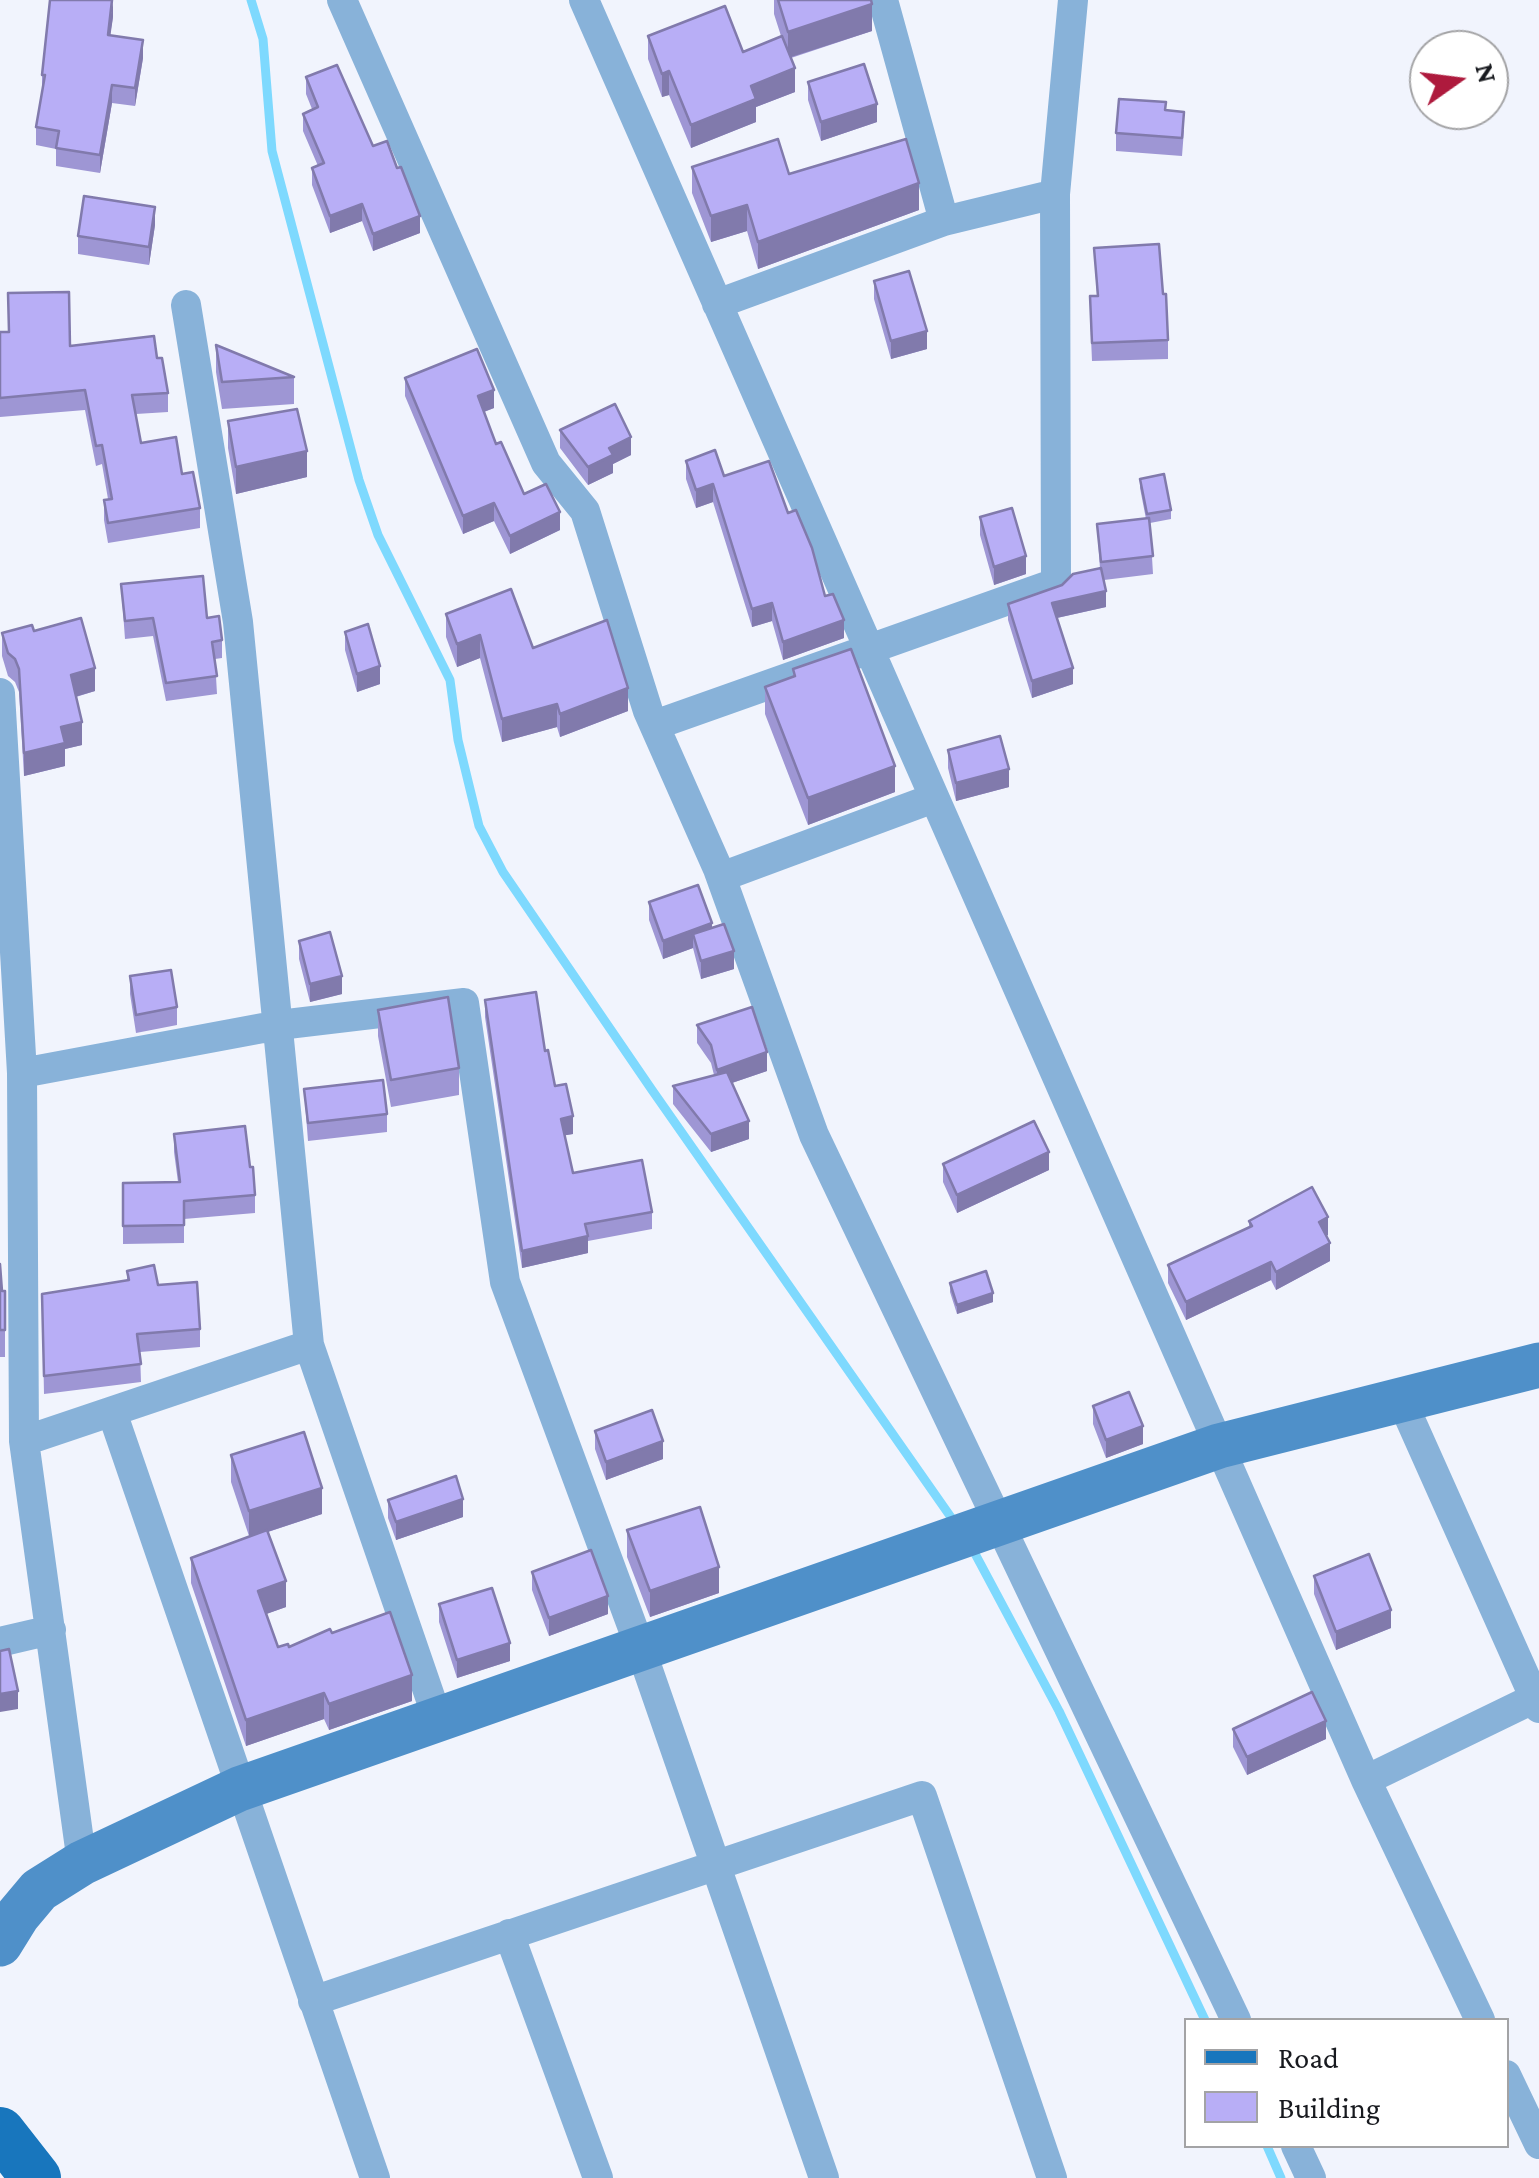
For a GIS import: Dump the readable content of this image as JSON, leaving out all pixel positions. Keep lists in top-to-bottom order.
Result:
{
  "legend": ["Road", "Building"],
  "north": "right"
}
